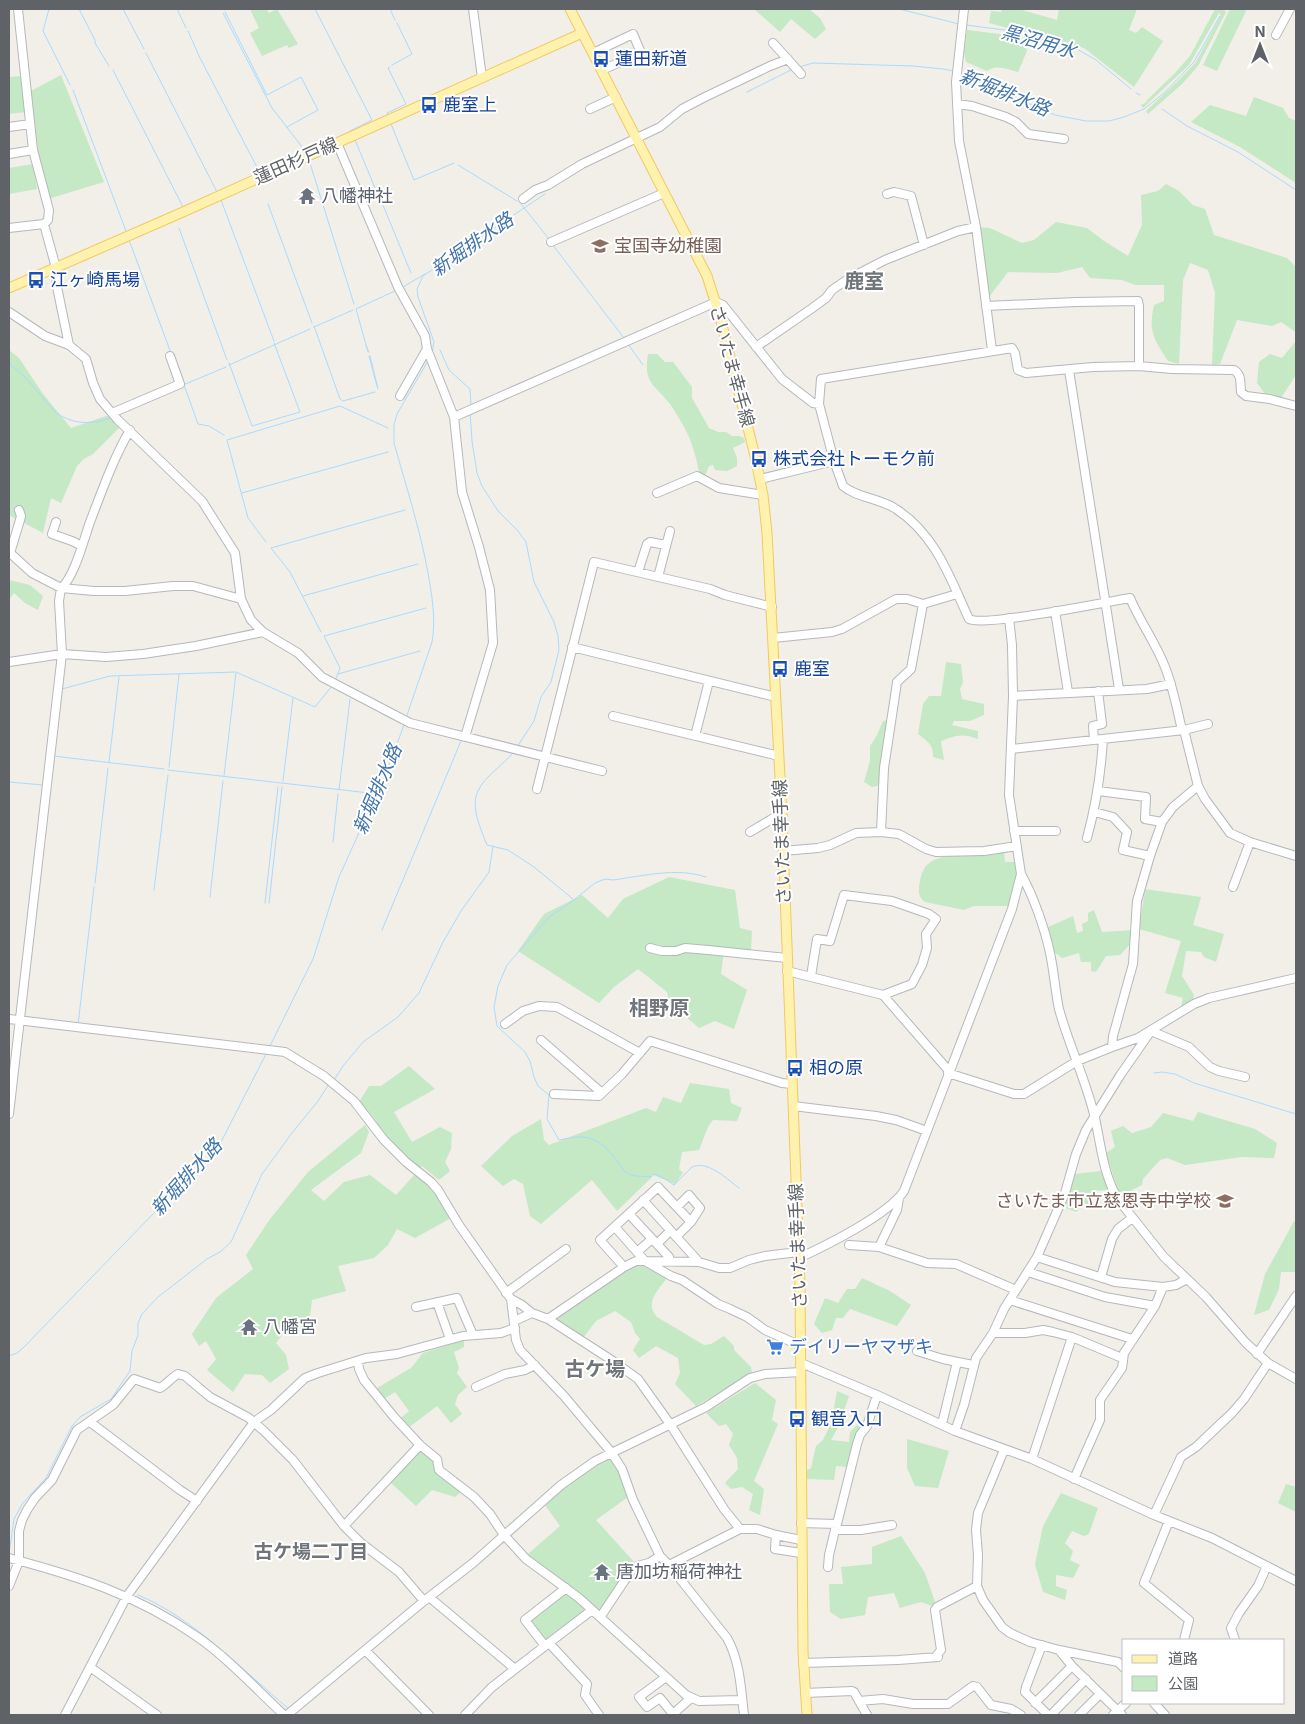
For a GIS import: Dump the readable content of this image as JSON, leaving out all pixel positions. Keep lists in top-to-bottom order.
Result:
{
  "streets": {
    "main road": ["蓮田杉戸線", "さいたま幸手線"]
  },
  "crossings": [
    ["蓮田杉戸線", "さいたま幸手線"]
  ],
  "districts": [
    "鹿室",
    "相野原",
    "古ケ場",
    "古ケ場二丁目"
  ],
  "water": ["黒沼用水", "新堀排水路"],
  "places": {
    "bus stop": [
      "蓮田新道",
      "鹿室上",
      "江ヶ崎馬場",
      "株式会社トーモク前",
      "鹿室",
      "相の原",
      "観音入口"
    ],
    "temple": ["八幡神社", "八幡宮", "唐加坊稲荷神社"],
    "school or university": ["宝国寺幼稚園", "さいたま市立慈恩寺中学校"],
    "supermarket": ["デイリーヤマザキ"]
  },
  "legend": ["道路", "公園"],
  "north": "top"
}
